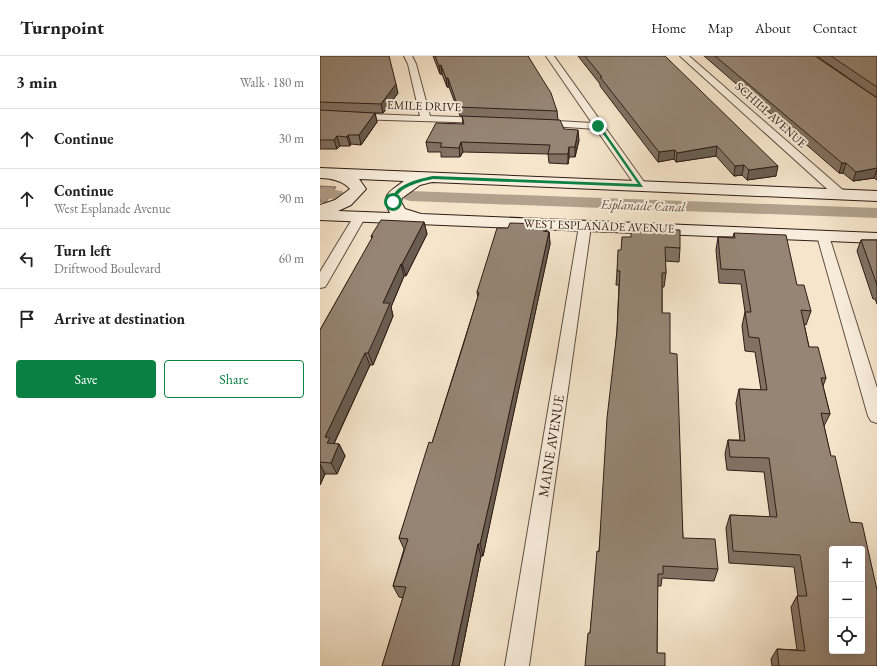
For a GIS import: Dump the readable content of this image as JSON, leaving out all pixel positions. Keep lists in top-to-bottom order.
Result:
{
  "streets": {
    "main road": ["WEST ESPLANADE AVENUE"],
    "street": ["EMILE DRIVE", "SCHILL AVENUE", "MAINE AVENUE"]
  },
  "crossings": [
    ["WEST ESPLANADE AVENUE", "MAINE AVENUE"]
  ],
  "water": ["Esplanade Canal"],
  "page": {
    "header": "Turnpoint",
    "nav": [
      "Home",
      "Map",
      "About",
      "Contact"
    ],
    "heading": ["3 min", "Walk · 180 m"],
    "list": [
      ["Continue", "30 m"],
      ["Continue", "West Esplanade Avenue", "90 m"],
      ["Turn left", "Driftwood Boulevard", "60 m"],
      "Arrive at destination"
    ],
    "buttons": ["Save", "Share"],
    "map_buttons": ["+", "−"]
  }
}
